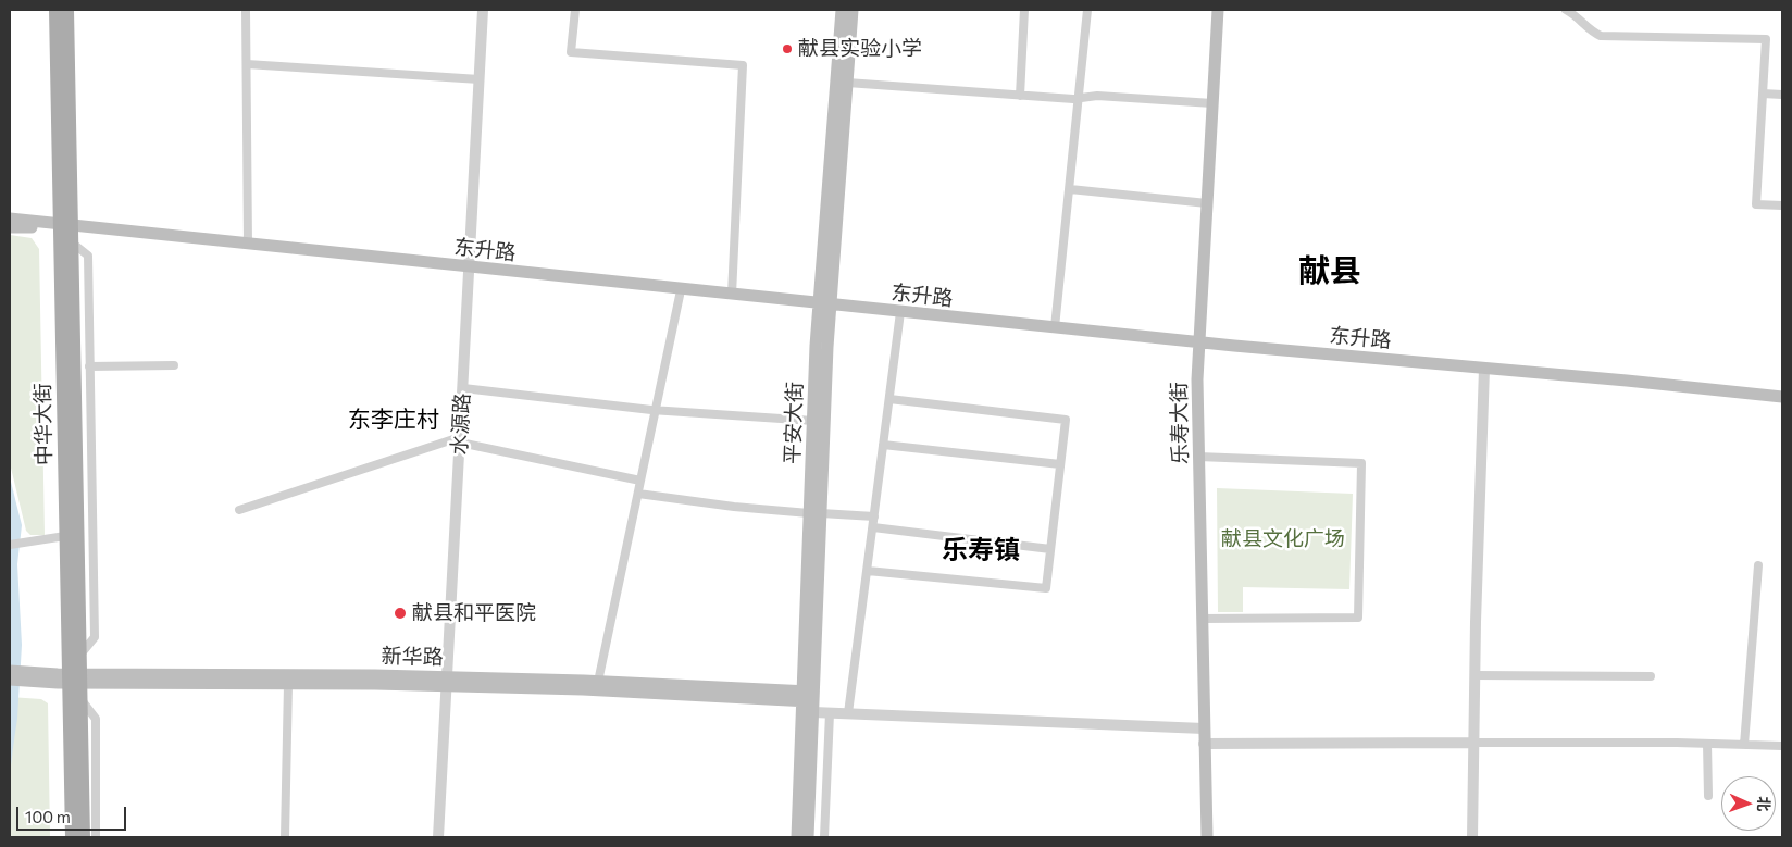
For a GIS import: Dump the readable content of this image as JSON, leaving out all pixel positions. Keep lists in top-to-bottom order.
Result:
{
  "streets": {
    "main road": [
      "东升路",
      "平安大街",
      "乐寿大街",
      "中华大街",
      "新华路"
    ],
    "street": ["水源路"]
  },
  "crossings": [
    ["东升路", "平安大街"],
    ["东升路", "乐寿大街"],
    ["东升路", "中华大街"],
    ["东升路", "水源路"],
    ["平安大街", "新华路"],
    ["中华大街", "新华路"],
    ["水源路", "新华路"]
  ],
  "districts": ["献县", "东李庄村", "乐寿镇"],
  "parks": ["献县文化广场"],
  "places": ["献县实验小学", "献县和平医院"],
  "scale_bar": "100 m",
  "north": "right"
}
